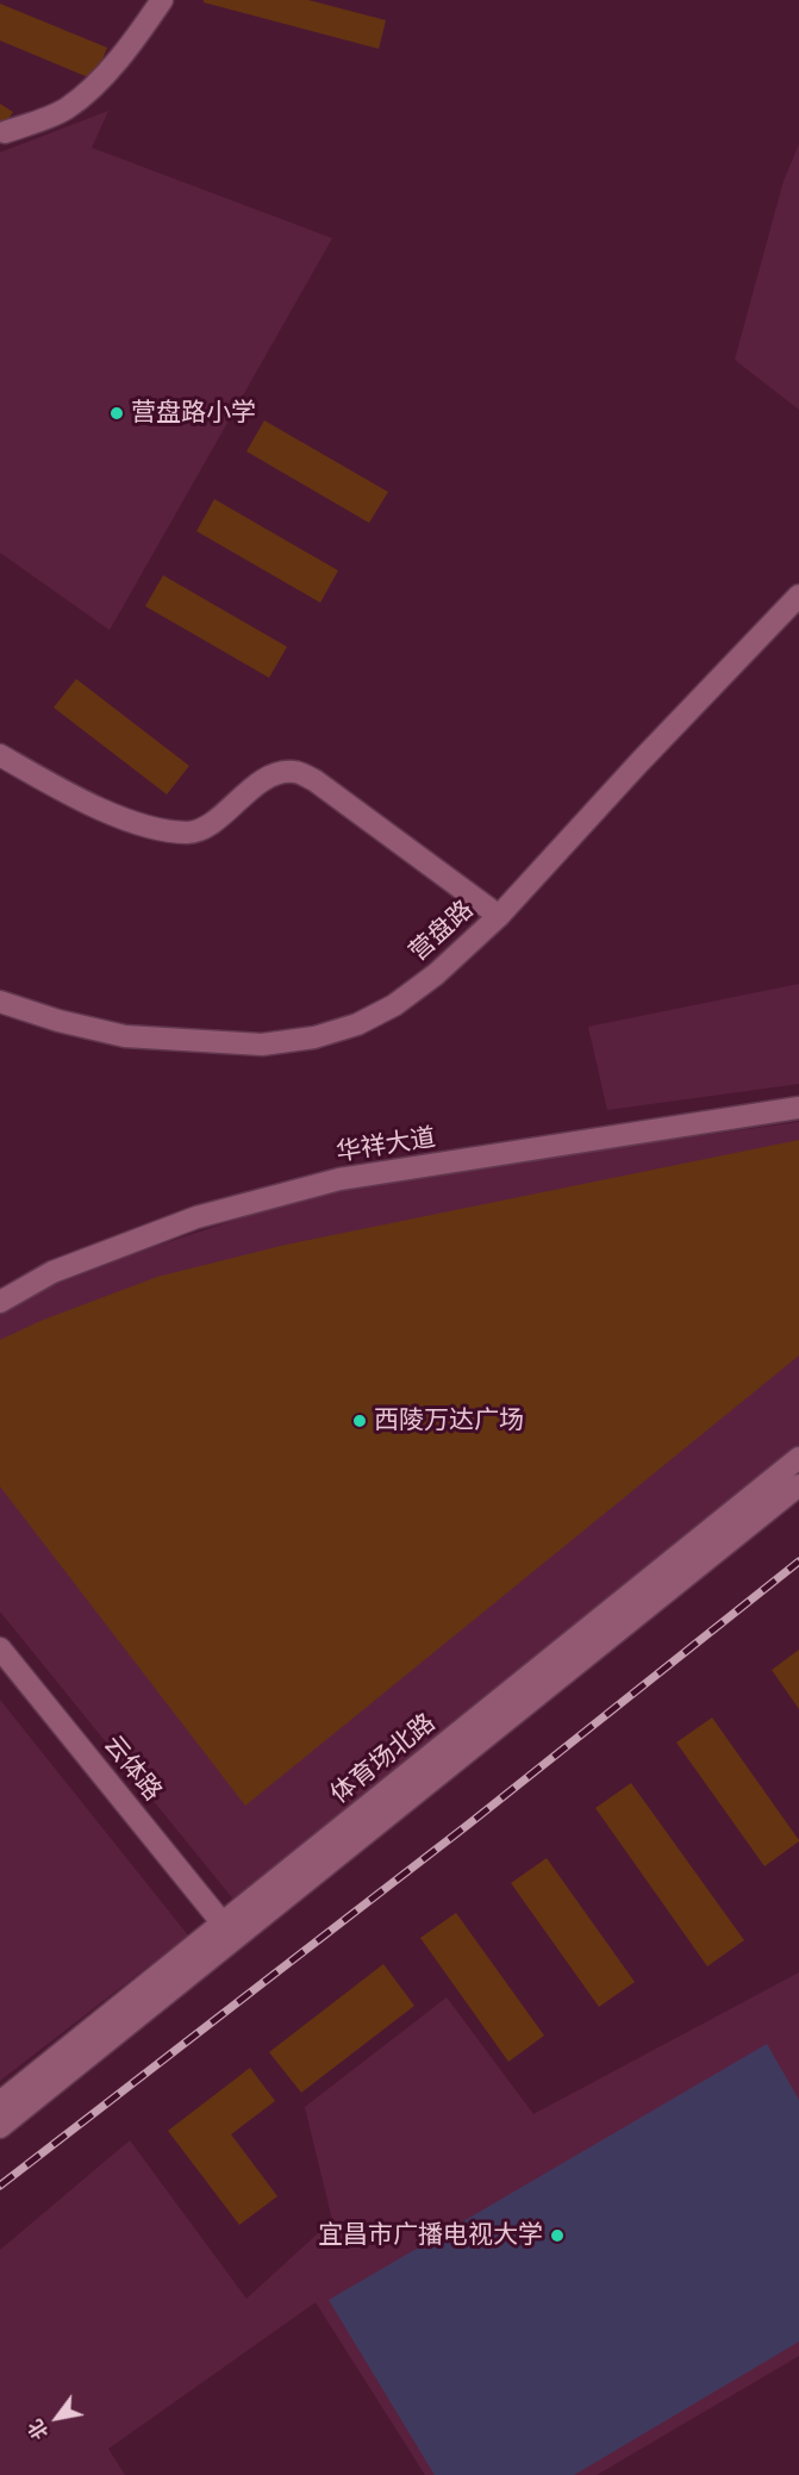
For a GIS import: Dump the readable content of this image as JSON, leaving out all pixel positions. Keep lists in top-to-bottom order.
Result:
{
  "streets": {
    "street": [
      "营盘路",
      "华祥大道",
      "体育场北路",
      "云体路"
    ]
  },
  "crossings": [
    ["体育场北路", "云体路"]
  ],
  "places": ["营盘路小学", "西陵万达广场", "宜昌市广播电视大学"],
  "north": "bottom left"
}
